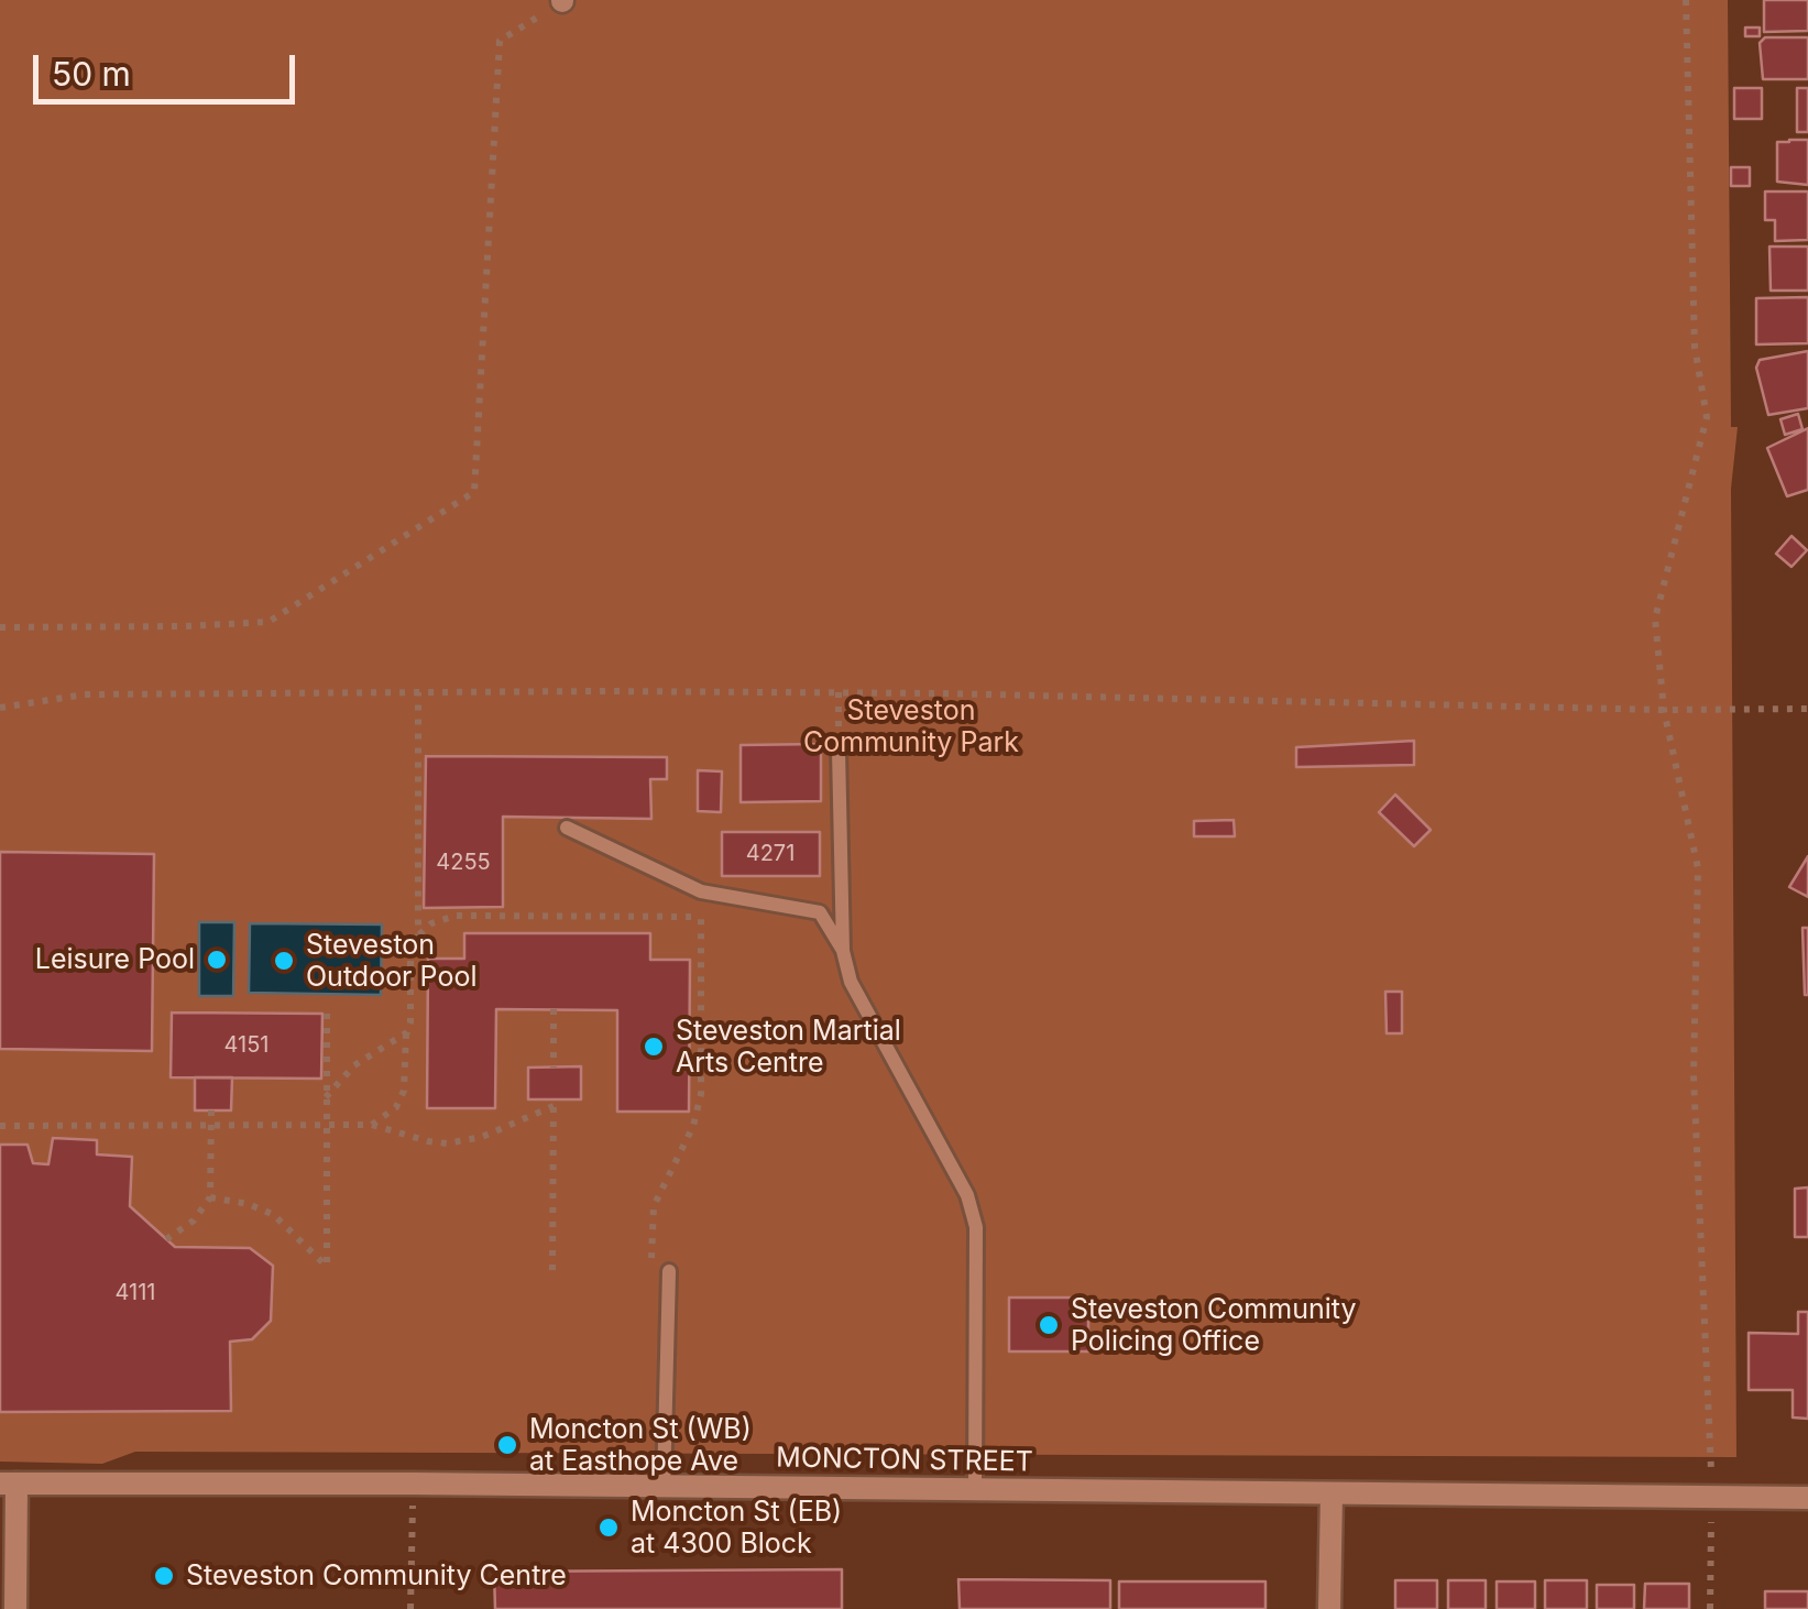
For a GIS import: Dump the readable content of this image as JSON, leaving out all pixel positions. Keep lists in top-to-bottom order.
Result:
{
  "streets": {
    "street": ["MONCTON STREET"]
  },
  "parks": ["Steveston Community Park"],
  "places": [
    "Leisure Pool",
    "Steveston Outdoor Pool",
    "Steveston Martial Arts Centre",
    "Steveston Community Policing Office",
    "Moncton St (WB) at Easthope Ave",
    "Moncton St (EB) at 4300 Block",
    "Steveston Community Centre"
  ],
  "house_numbers": [
    "4271",
    "4255",
    "4151",
    "4111"
  ],
  "scale_bar": "50 m"
}
